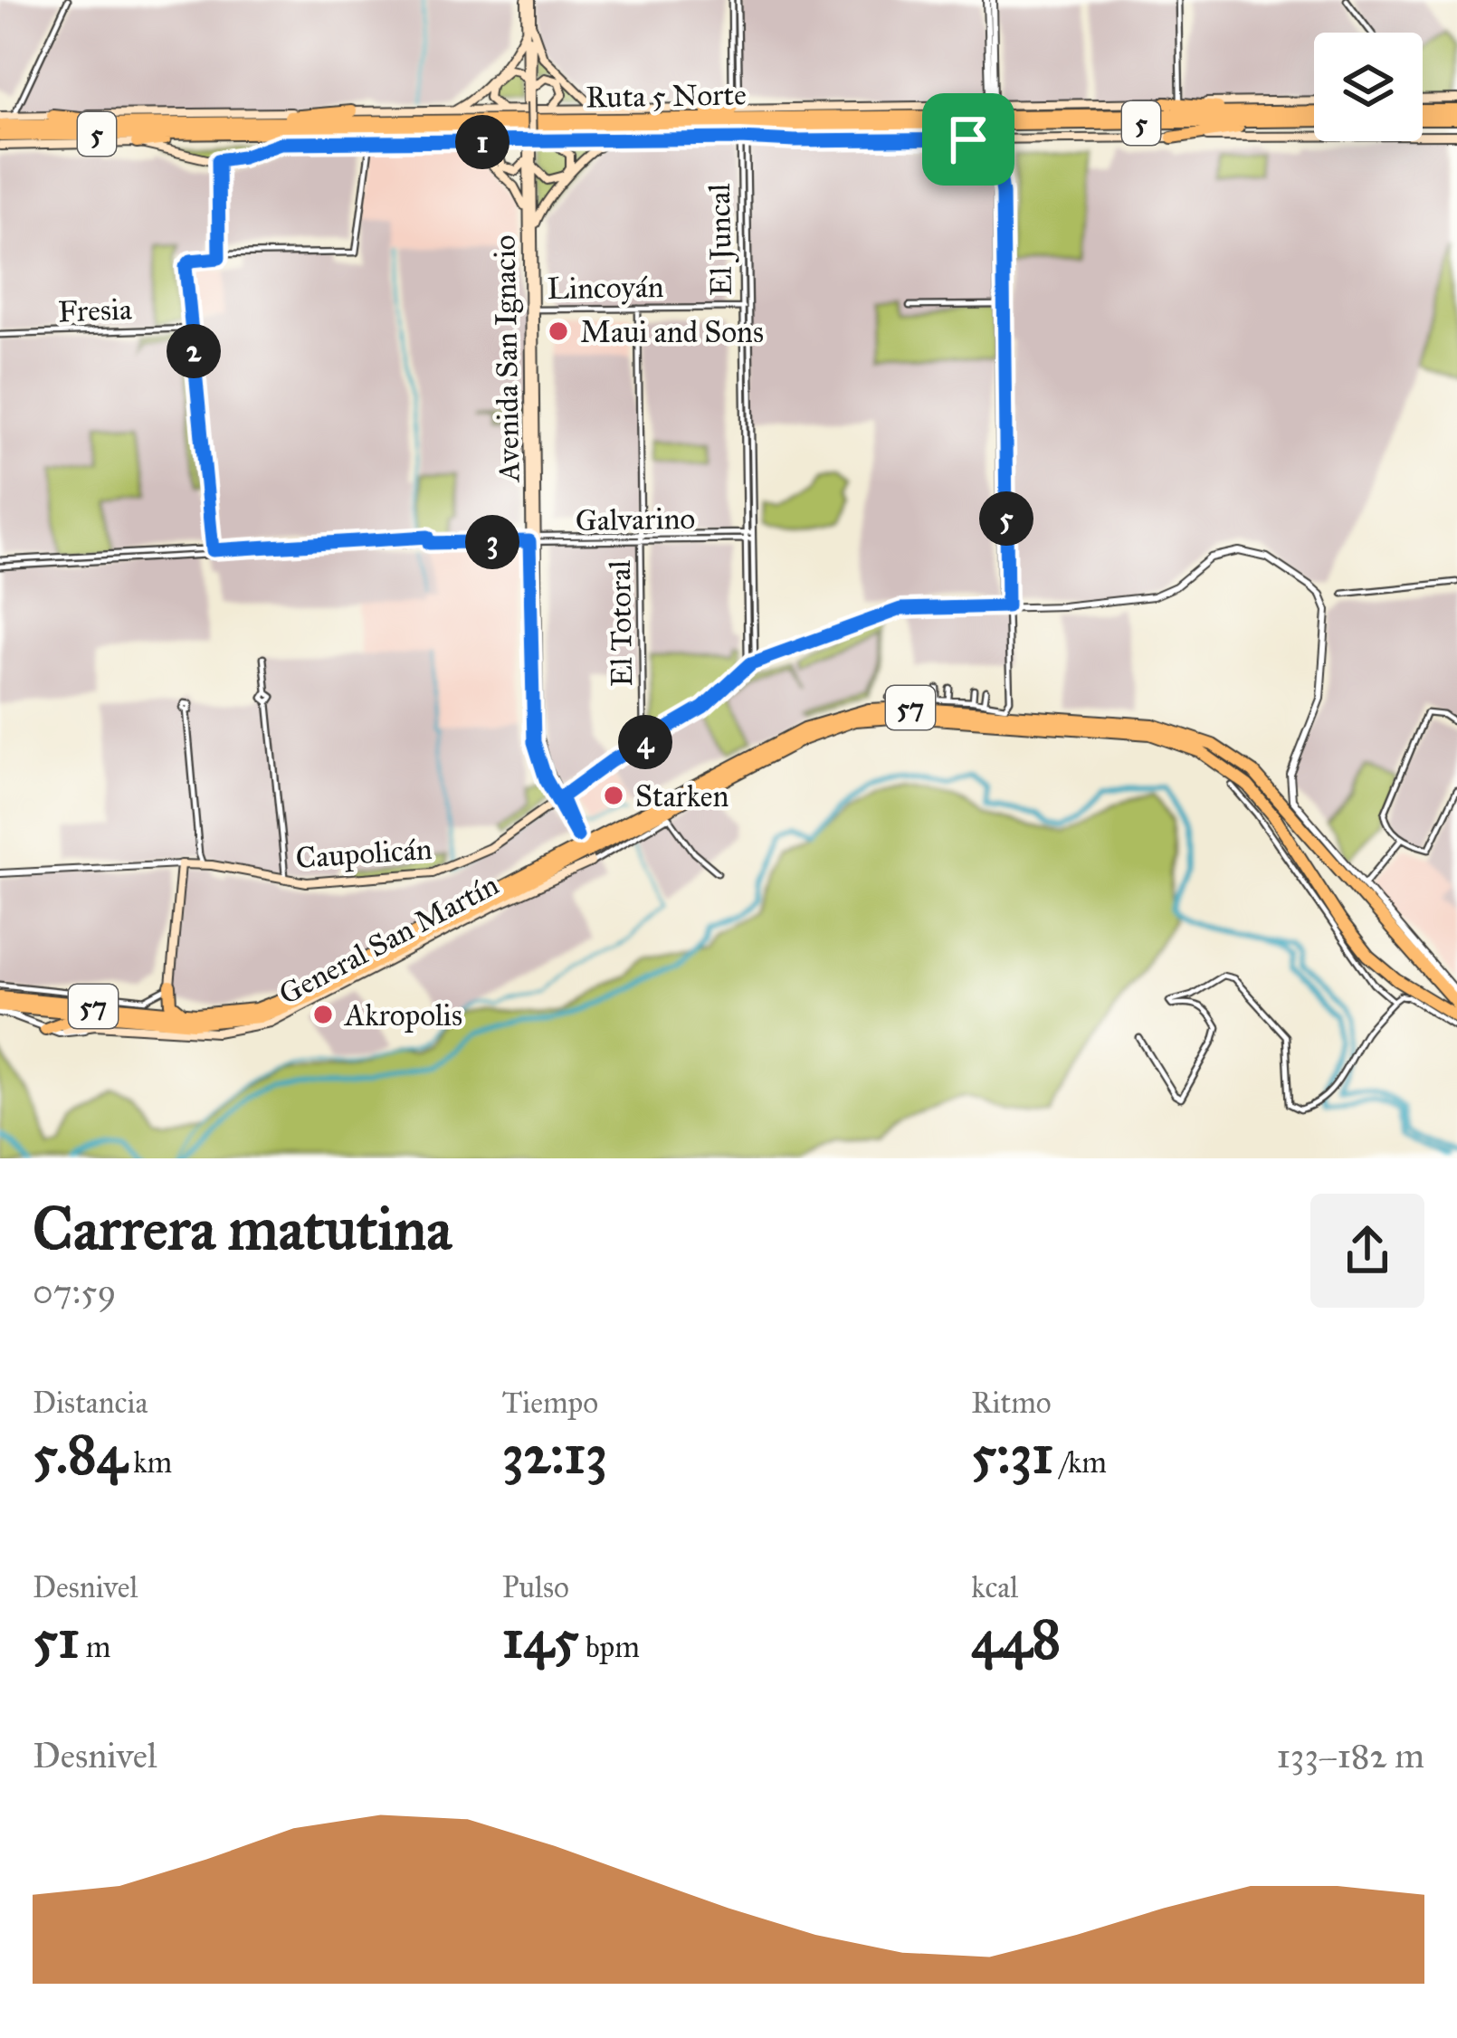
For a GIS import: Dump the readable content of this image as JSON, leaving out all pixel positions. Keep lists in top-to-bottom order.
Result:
{
  "streets": {
    "highway": ["Ruta 5 Norte", "5", "57"],
    "main road": ["Avenida San Ignacio", "Caupolicán", "General San Martín"],
    "street": [
      "El Juncal",
      "Lincoyán",
      "Fresia",
      "Galvarino",
      "El Totoral"
    ]
  },
  "crossings": [
    ["El Juncal", "Lincoyán"],
    ["El Juncal", "Galvarino"],
    ["El Juncal", "Caupolicán"],
    ["Lincoyán", "Avenida San Ignacio"],
    ["Lincoyán", "El Totoral"],
    ["Avenida San Ignacio", "Galvarino"],
    ["Avenida San Ignacio", "57"],
    ["Avenida San Ignacio", "Caupolicán"],
    ["Avenida San Ignacio", "General San Martín"],
    ["Galvarino", "El Totoral"],
    ["El Totoral", "Caupolicán"],
    ["57", "Caupolicán"],
    ["57", "General San Martín"]
  ],
  "places": ["Maui and Sons", "Starken", "Akropolis"],
  "page": {
    "pins": [
      "1",
      "2",
      "5",
      "3",
      "4"
    ],
    "heading": ["Carrera matutina", "07:59"],
    "stats": [
      ["Distancia", "5.84 km"],
      ["Tiempo", "32:13"],
      ["Ritmo", "5:31 /km"],
      ["Desnivel", "51 m"],
      ["Pulso", "145 bpm"],
      ["kcal", "448"]
    ],
    "chart": ["Desnivel", "133–182 m"]
  }
}
